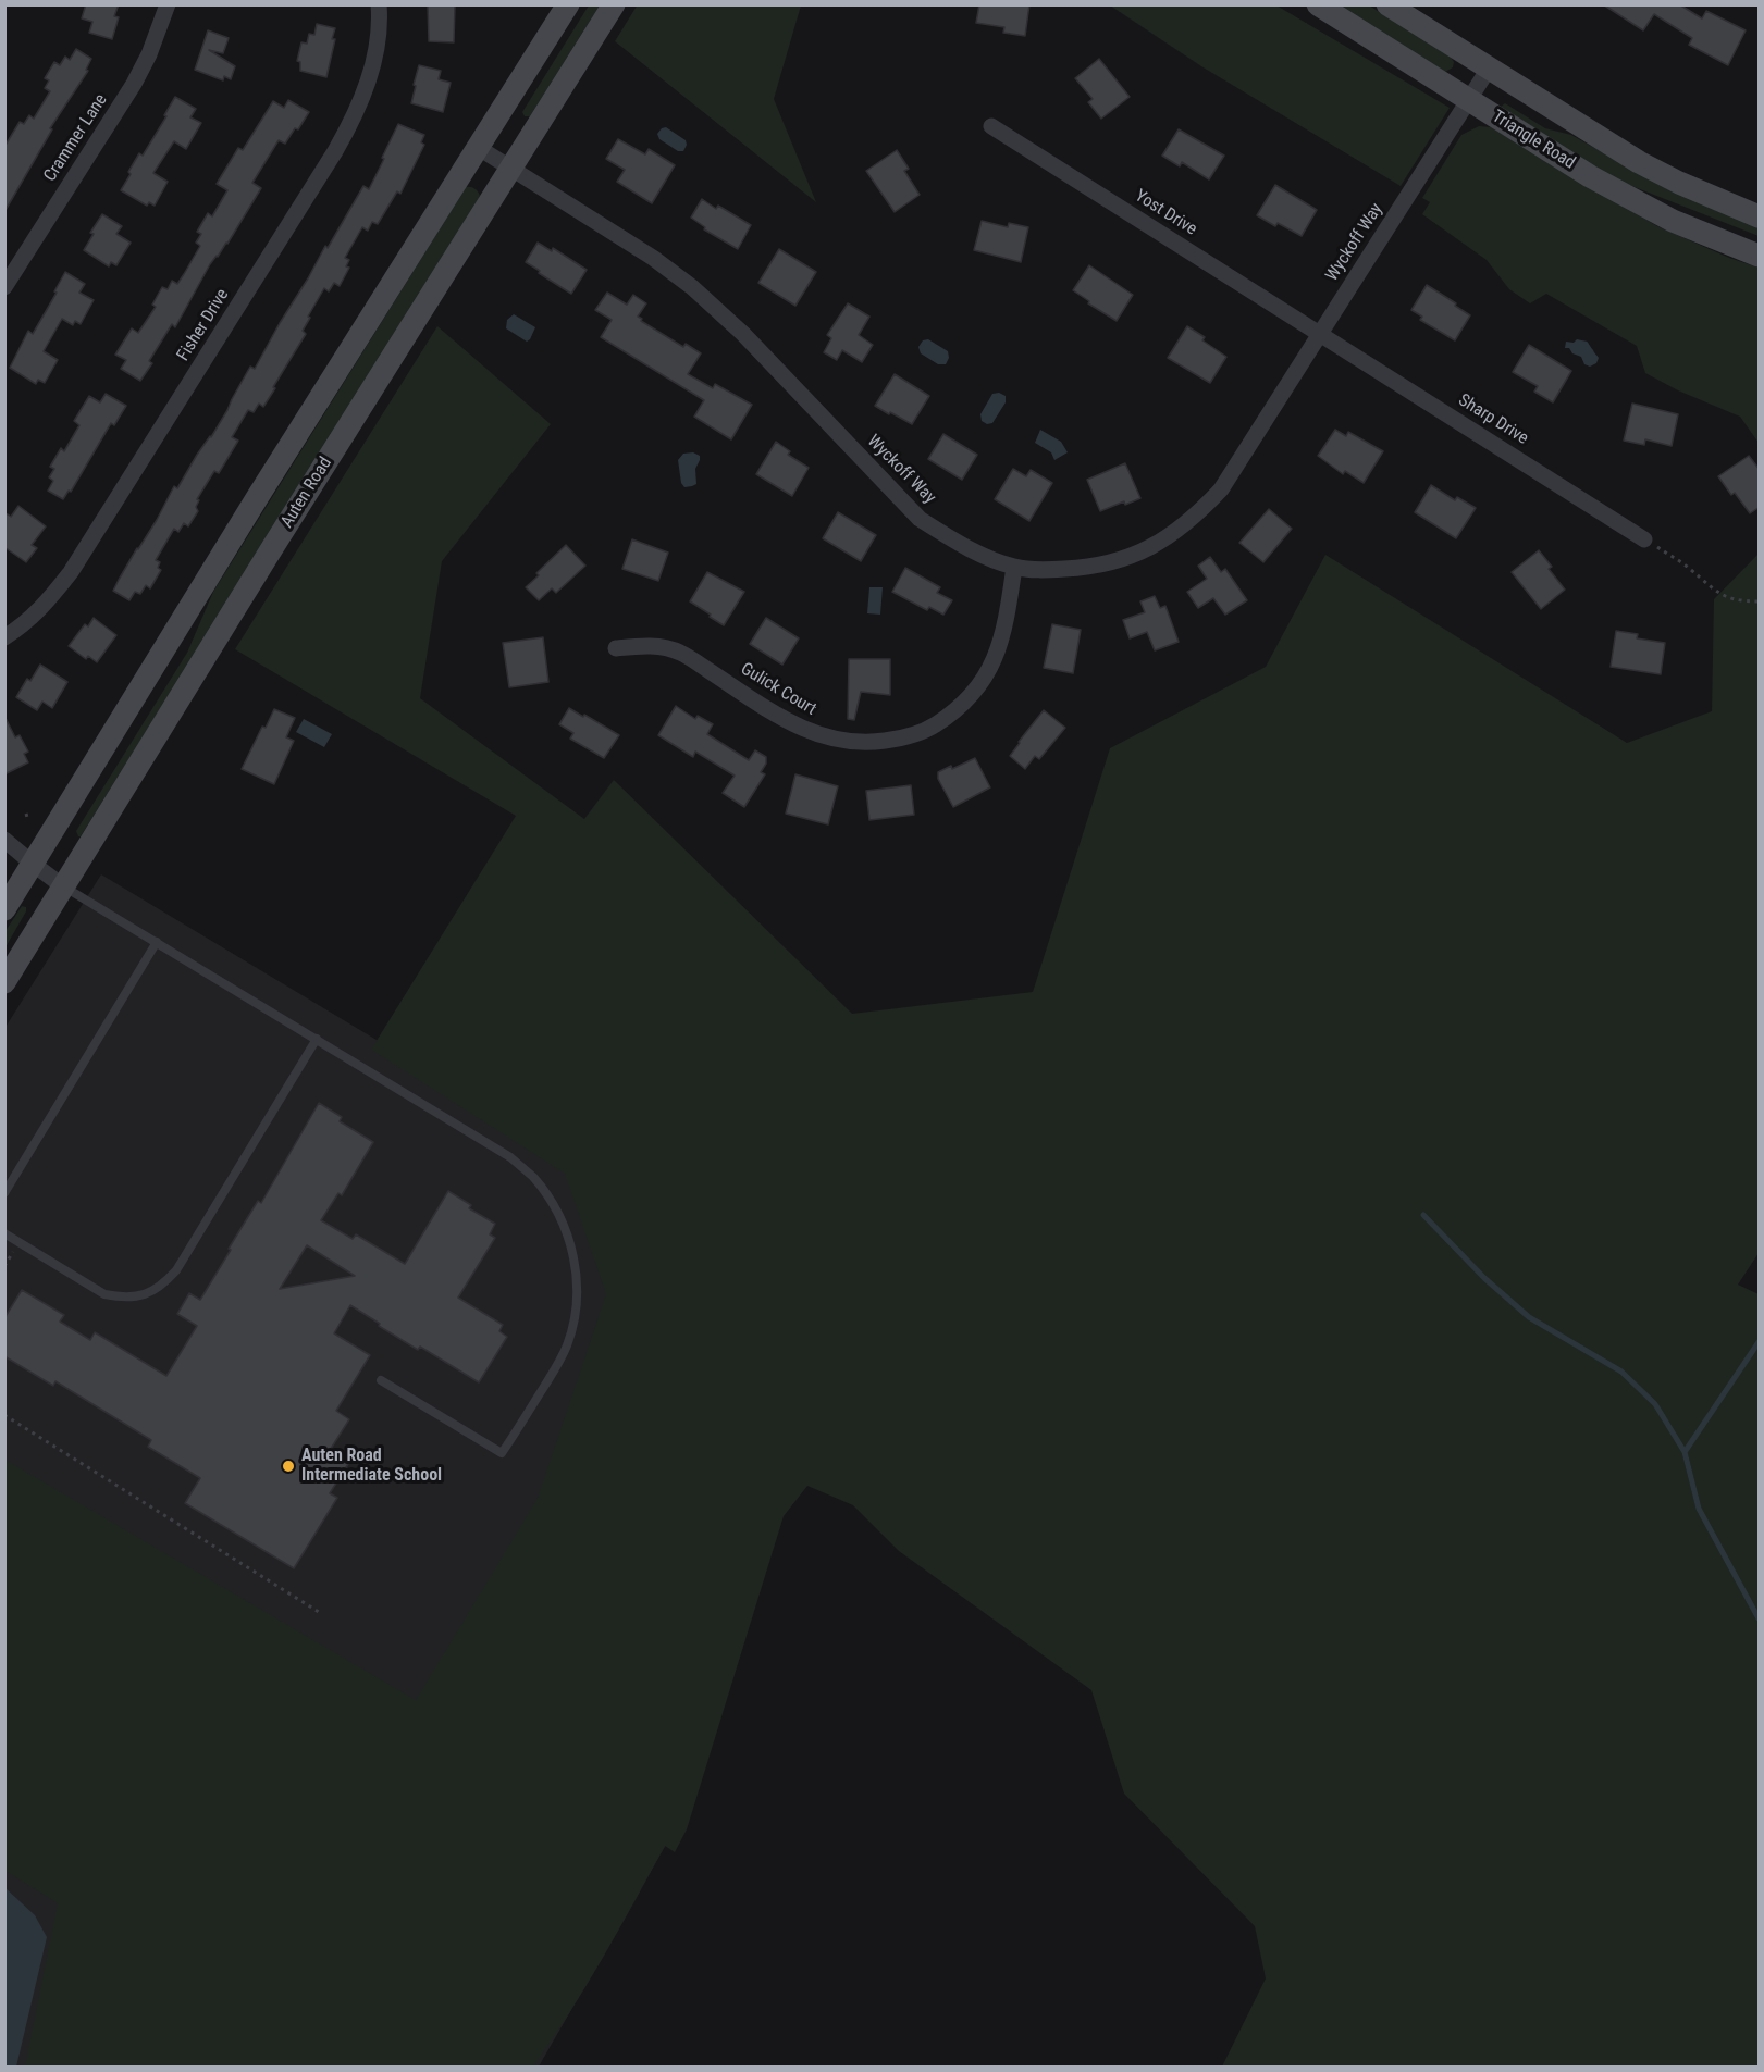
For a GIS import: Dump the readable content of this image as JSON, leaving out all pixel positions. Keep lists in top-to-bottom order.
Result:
{
  "streets": {
    "street": [
      "Crammer Lane",
      "Triangle Road",
      "Yost Drive",
      "Wyckoff Way",
      "Fisher Drive",
      "Sharp Drive",
      "Auten Road",
      "Gulick Court"
    ]
  },
  "crossings": [
    ["Triangle Road", "Wyckoff Way"],
    ["Yost Drive", "Wyckoff Way"],
    ["Yost Drive", "Sharp Drive"],
    ["Wyckoff Way", "Sharp Drive"],
    ["Wyckoff Way", "Auten Road"],
    ["Wyckoff Way", "Gulick Court"]
  ],
  "places": ["Auten Road Intermediate School"]
}
